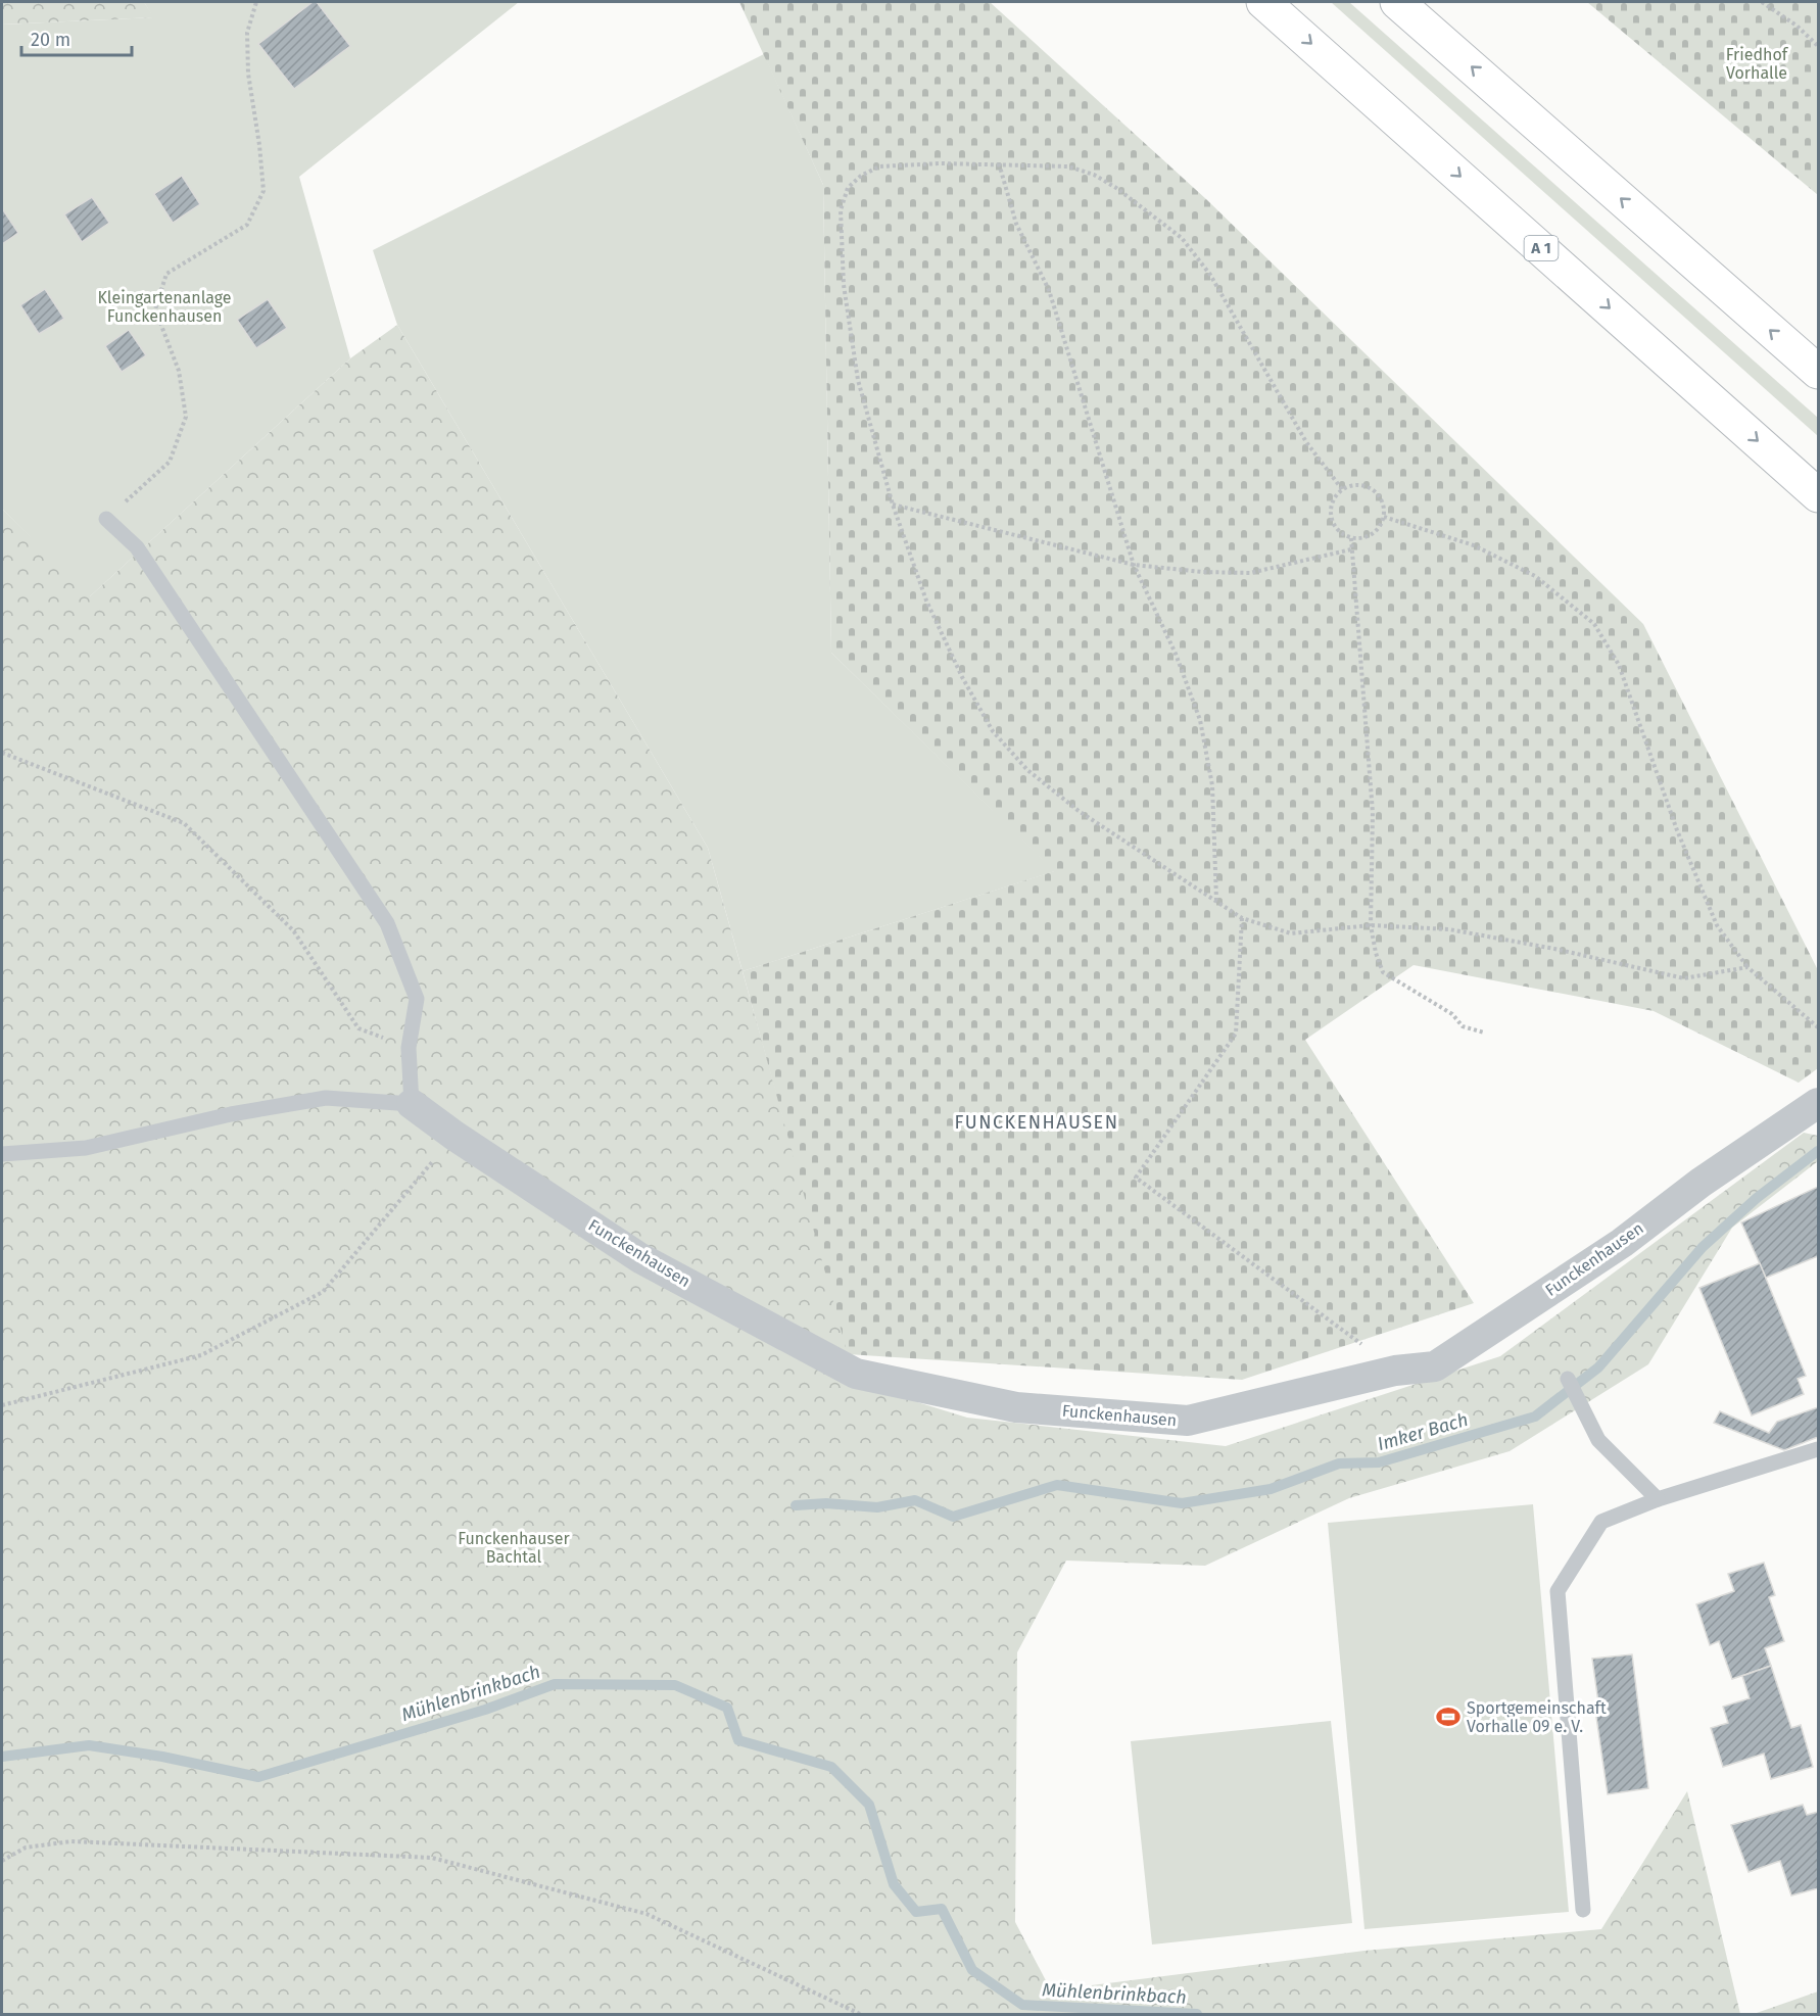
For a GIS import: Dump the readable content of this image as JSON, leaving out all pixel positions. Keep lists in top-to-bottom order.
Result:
{
  "streets": {
    "highway": ["A 1"],
    "street": ["Funckenhausen"]
  },
  "districts": ["FUNCKENHAUSEN"],
  "water": ["Imker Bach", "Mühlenbrinkbach"],
  "parks": ["Friedhof Vorhalle", "Kleingartenanlage Funckenhausen", "Funckenhauser Bachtal"],
  "places": {
    "sports": ["Sportgemeinschaft Vorhalle 09 e. V."]
  },
  "scale_bar": "20 m"
}
